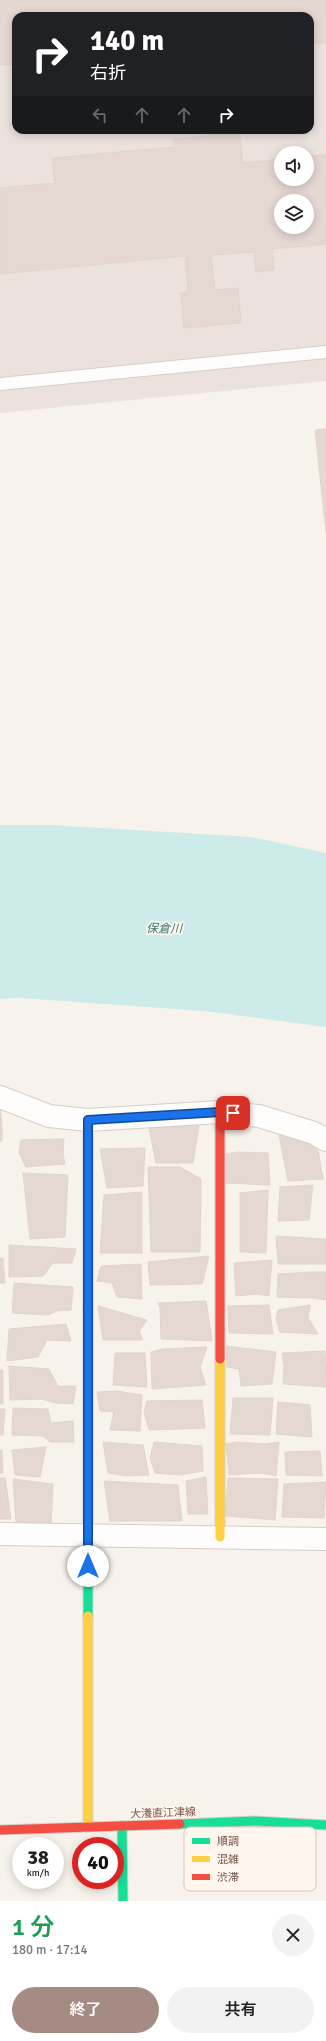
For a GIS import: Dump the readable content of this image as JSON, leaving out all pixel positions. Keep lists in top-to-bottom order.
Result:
{
  "streets": {
    "street": ["大瀁直江津線"]
  },
  "water": ["保倉川"],
  "legend": ["順調", "混雑", "渋滞"],
  "page": {
    "turn": ["140 m", "右折"],
    "speed": "38 km/h",
    "limit": "40",
    "heading": ["1 分", "180 m · 17:14"],
    "buttons": ["終了", "共有"]
  }
}
